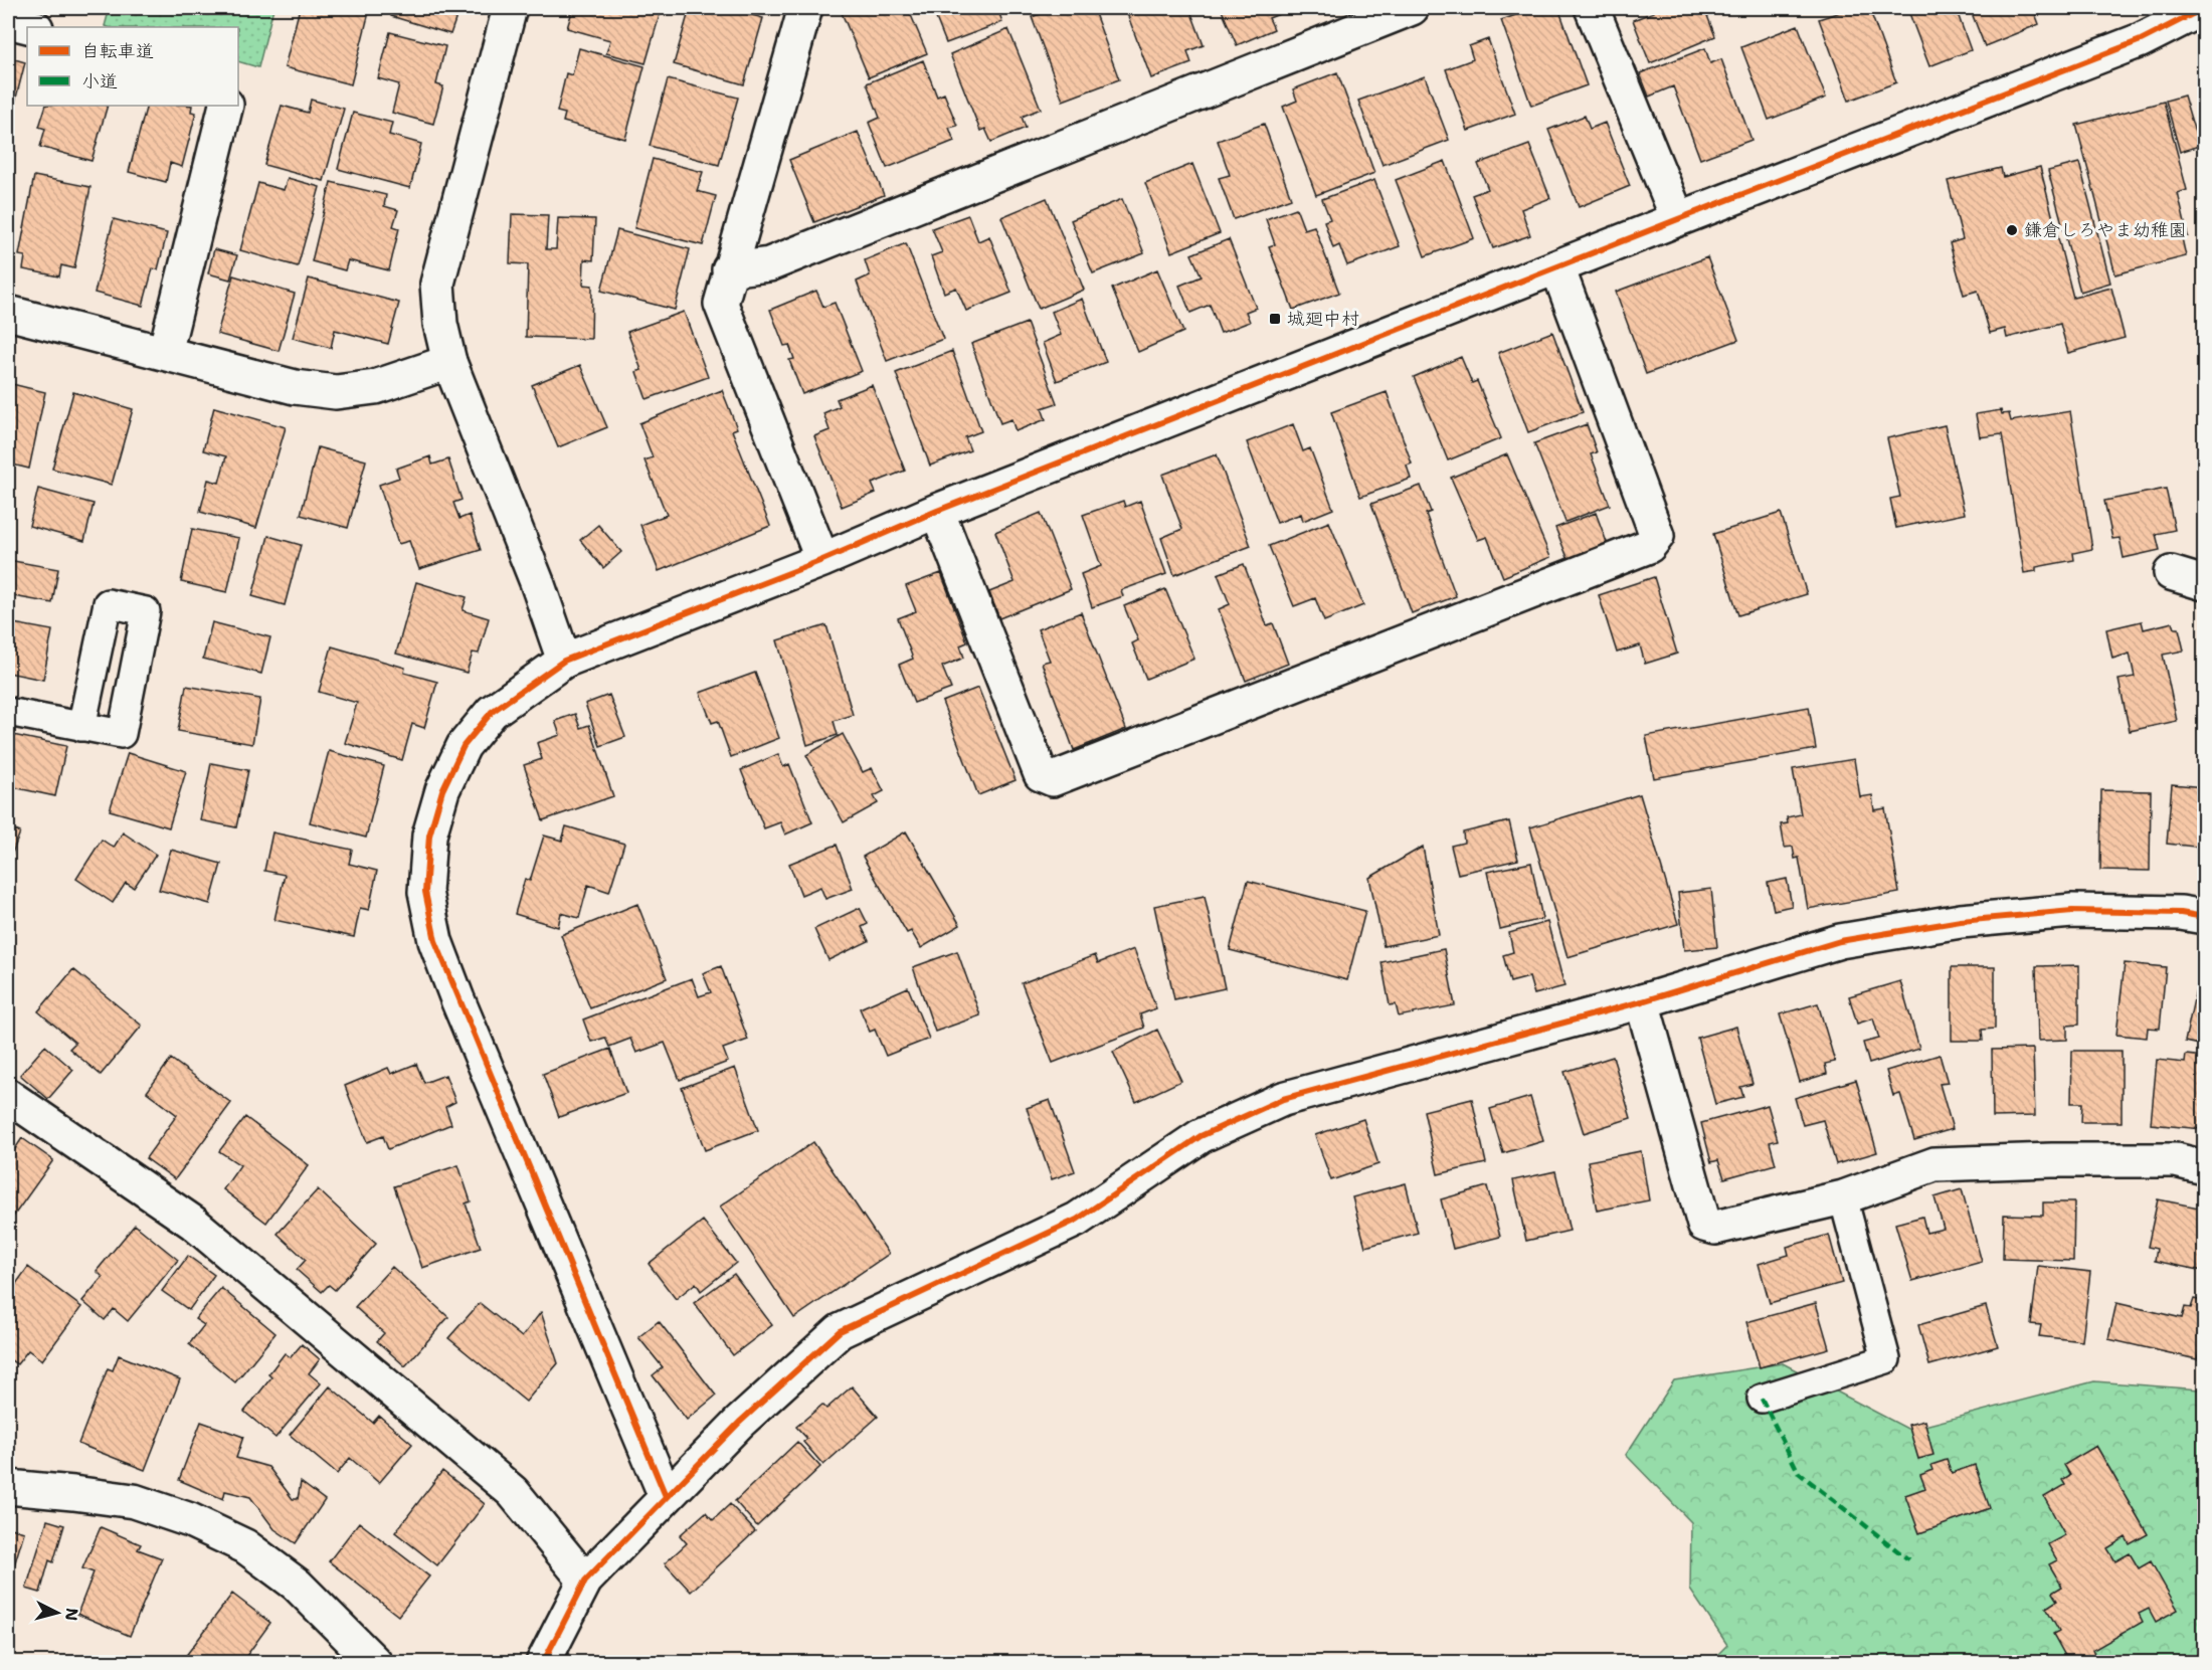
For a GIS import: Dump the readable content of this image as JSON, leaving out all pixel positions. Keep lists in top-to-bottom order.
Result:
{
  "places": {
    "other": ["鎌倉しろやま幼稚園"],
    "transit": ["城廻中村"]
  },
  "legend": ["自転車道", "小道"],
  "north": "right"
}
